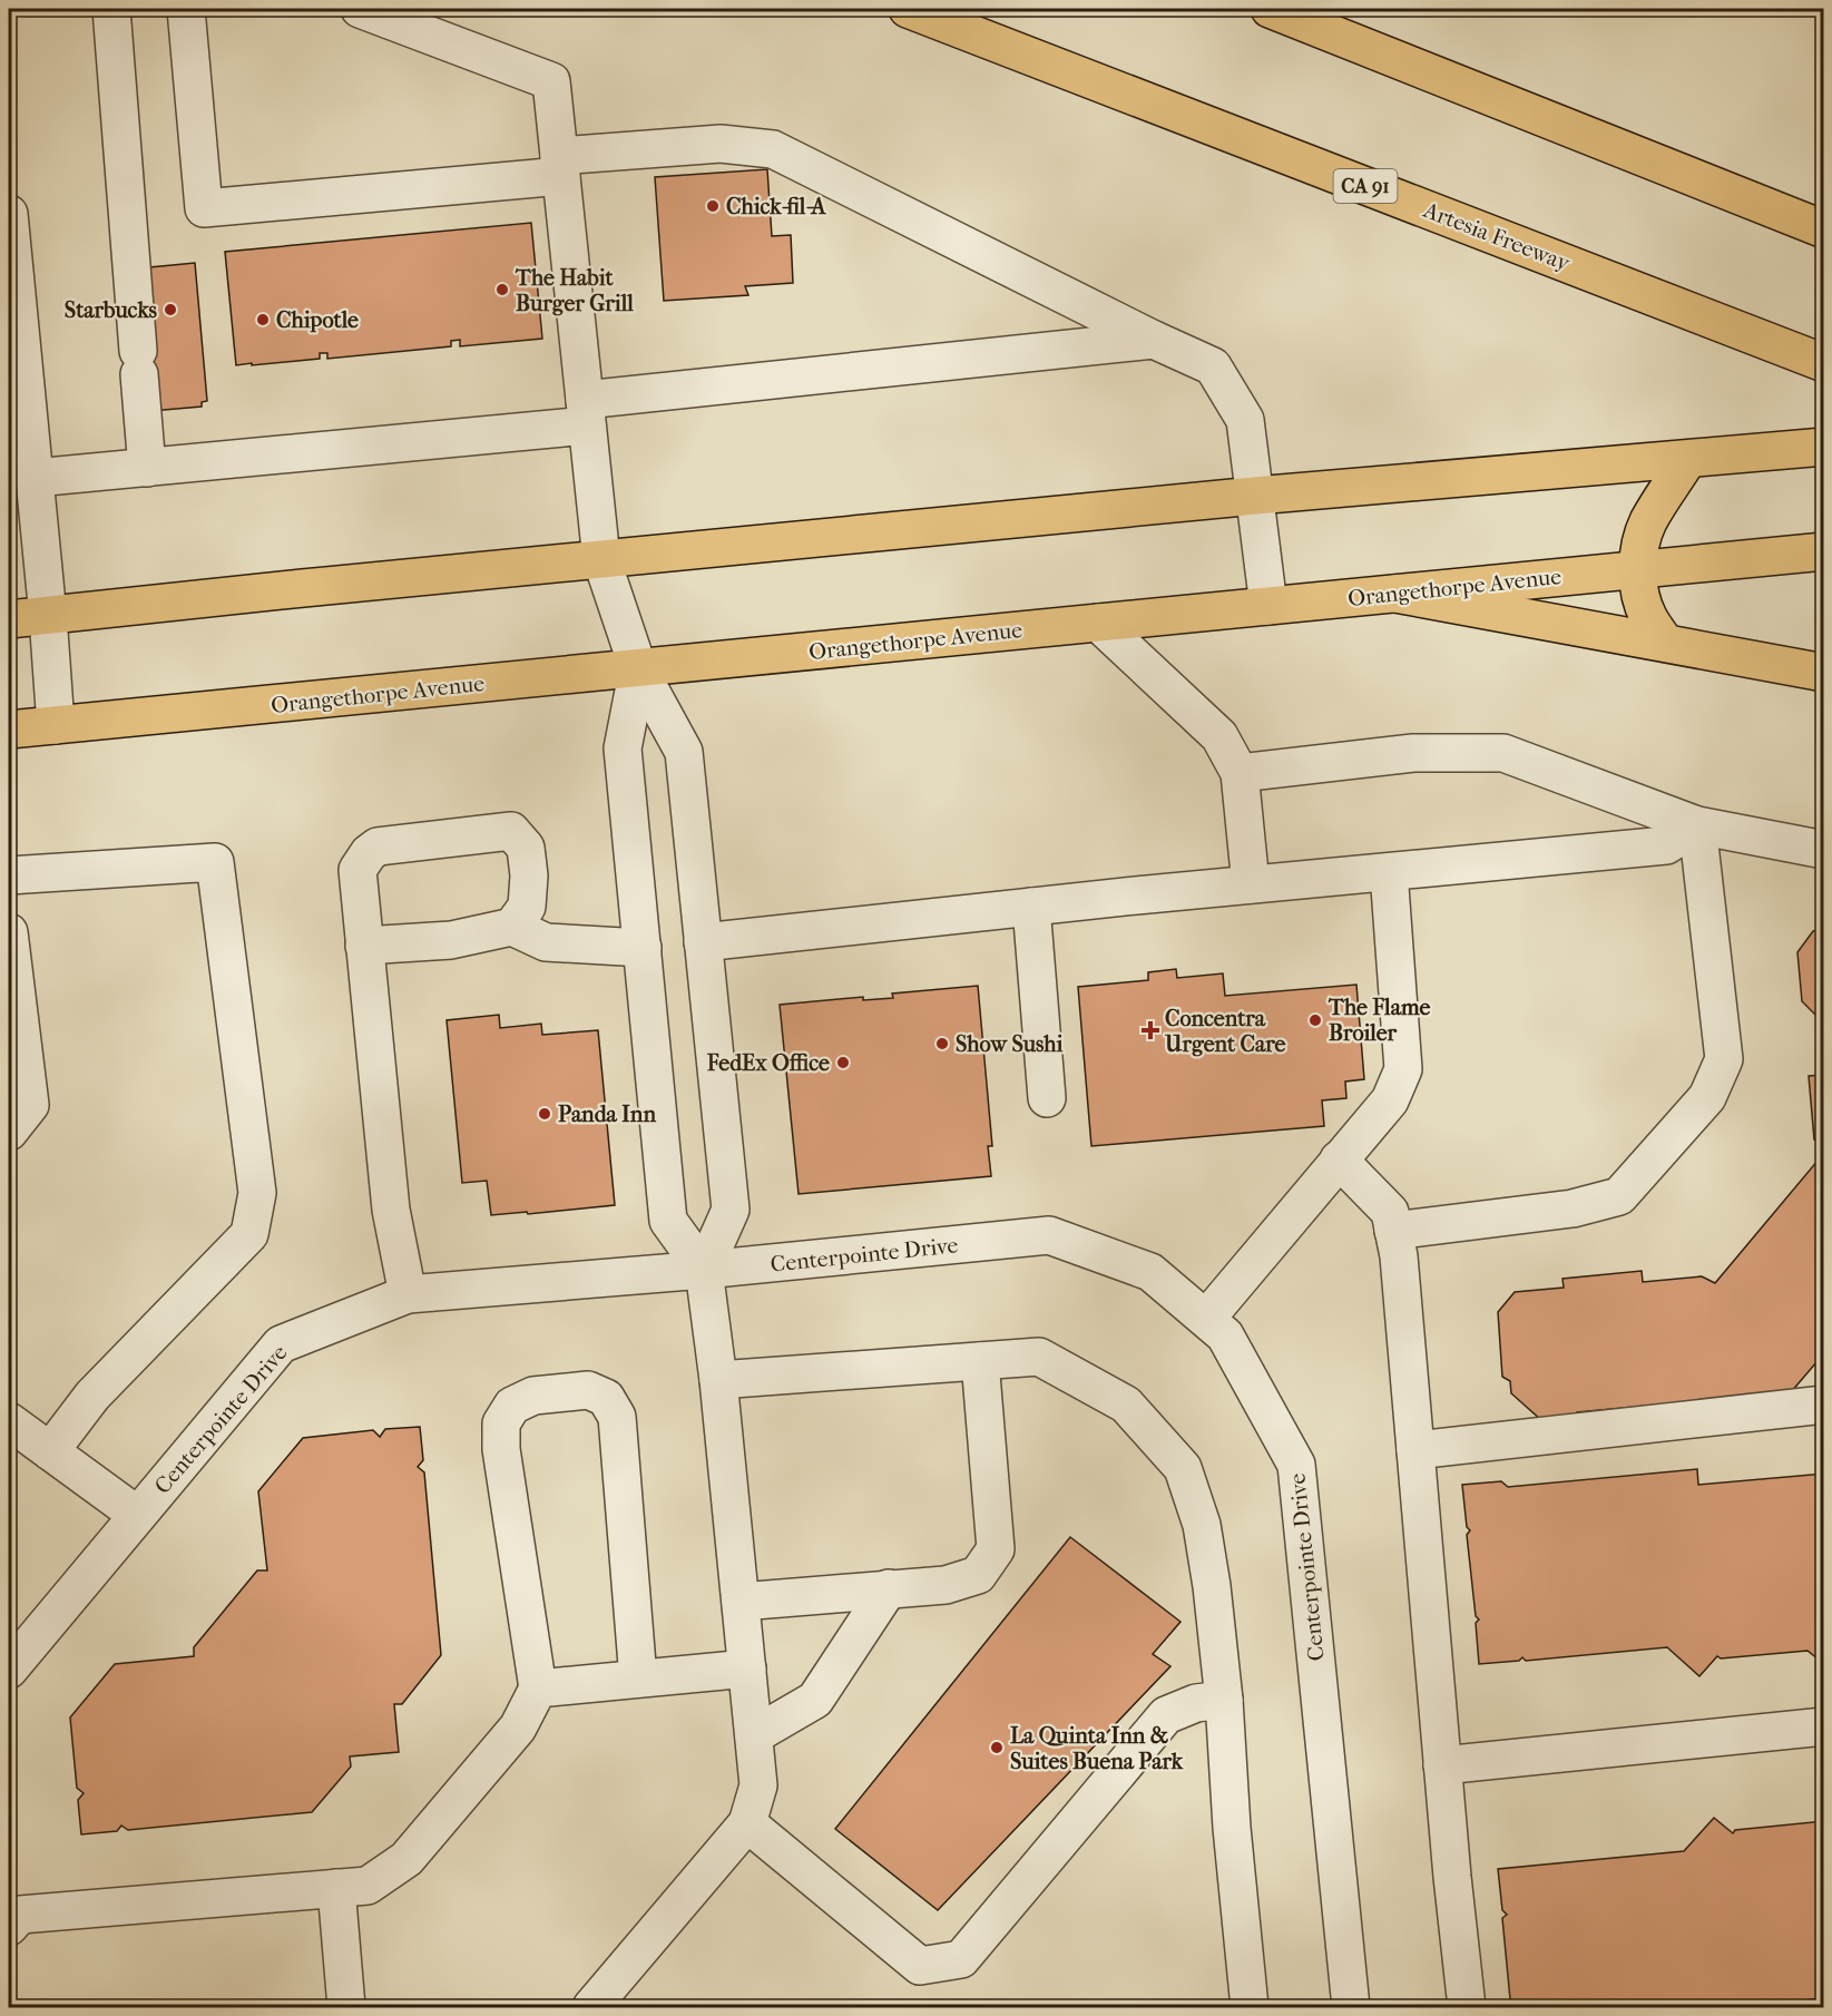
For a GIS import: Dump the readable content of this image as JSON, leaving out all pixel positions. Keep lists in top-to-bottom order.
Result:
{
  "streets": {
    "main road": ["CA 91", "Artesia Freeway", "Orangethorpe Avenue"],
    "street": ["Centerpointe Drive"]
  },
  "places": {
    "other": [
      "Chick-fil-A",
      "The Habit Burger Grill",
      "Starbucks",
      "Chipotle",
      "The Flame Broiler",
      "Show Sushi",
      "FedEx Office",
      "Panda Inn",
      "La Quinta Inn & Suites Buena Park"
    ],
    "health": ["Concentra Urgent Care"]
  }
}
